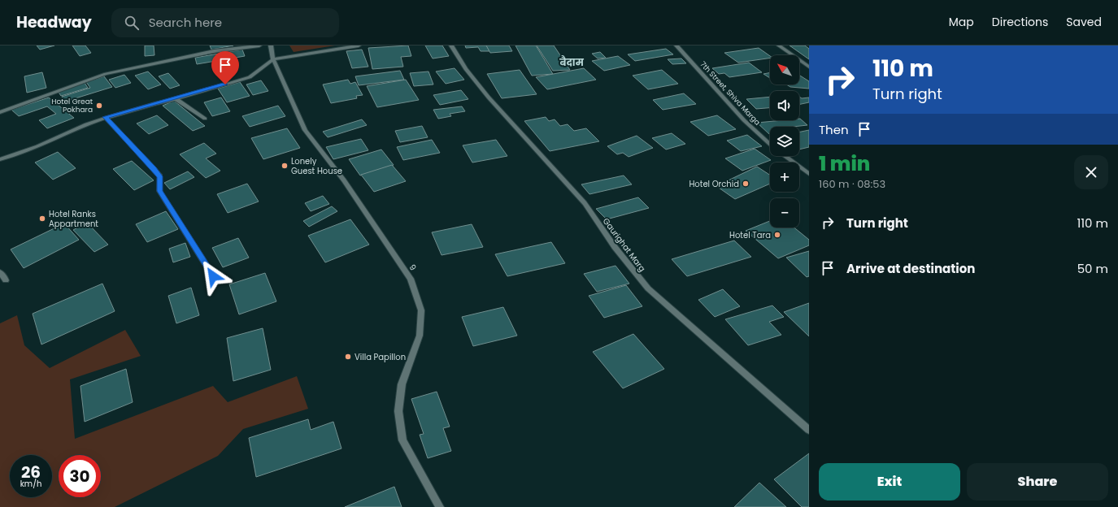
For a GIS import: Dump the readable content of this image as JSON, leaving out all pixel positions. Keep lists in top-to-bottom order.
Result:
{
  "streets": {
    "street": ["7th Street, Shiva Marga", "Gaurighat Marg", "9"]
  },
  "districts": ["बैदाम"],
  "places": [
    "Hotel Great Pokhara",
    "Lonely Guest House",
    "Hotel Orchid",
    "Hotel Ranks Appartment",
    "Hotel Tara",
    "Villa Papillon"
  ],
  "north": "top left",
  "page": {
    "header": "Headway",
    "search": "Search here",
    "nav": ["Map", "Directions", "Saved"],
    "turn": ["110 m", "Turn right"],
    "map_buttons": ["+", "−"],
    "then": "Then",
    "heading": ["1 min", "160 m · 08:53"],
    "list": [
      {
        "name": "Turn right",
        "value": "110 m"
      },
      {
        "name": "Arrive at destination",
        "value": "50 m"
      }
    ],
    "speed": "26 km/h",
    "limit": "30",
    "buttons": ["Exit", "Share"]
  }
}
